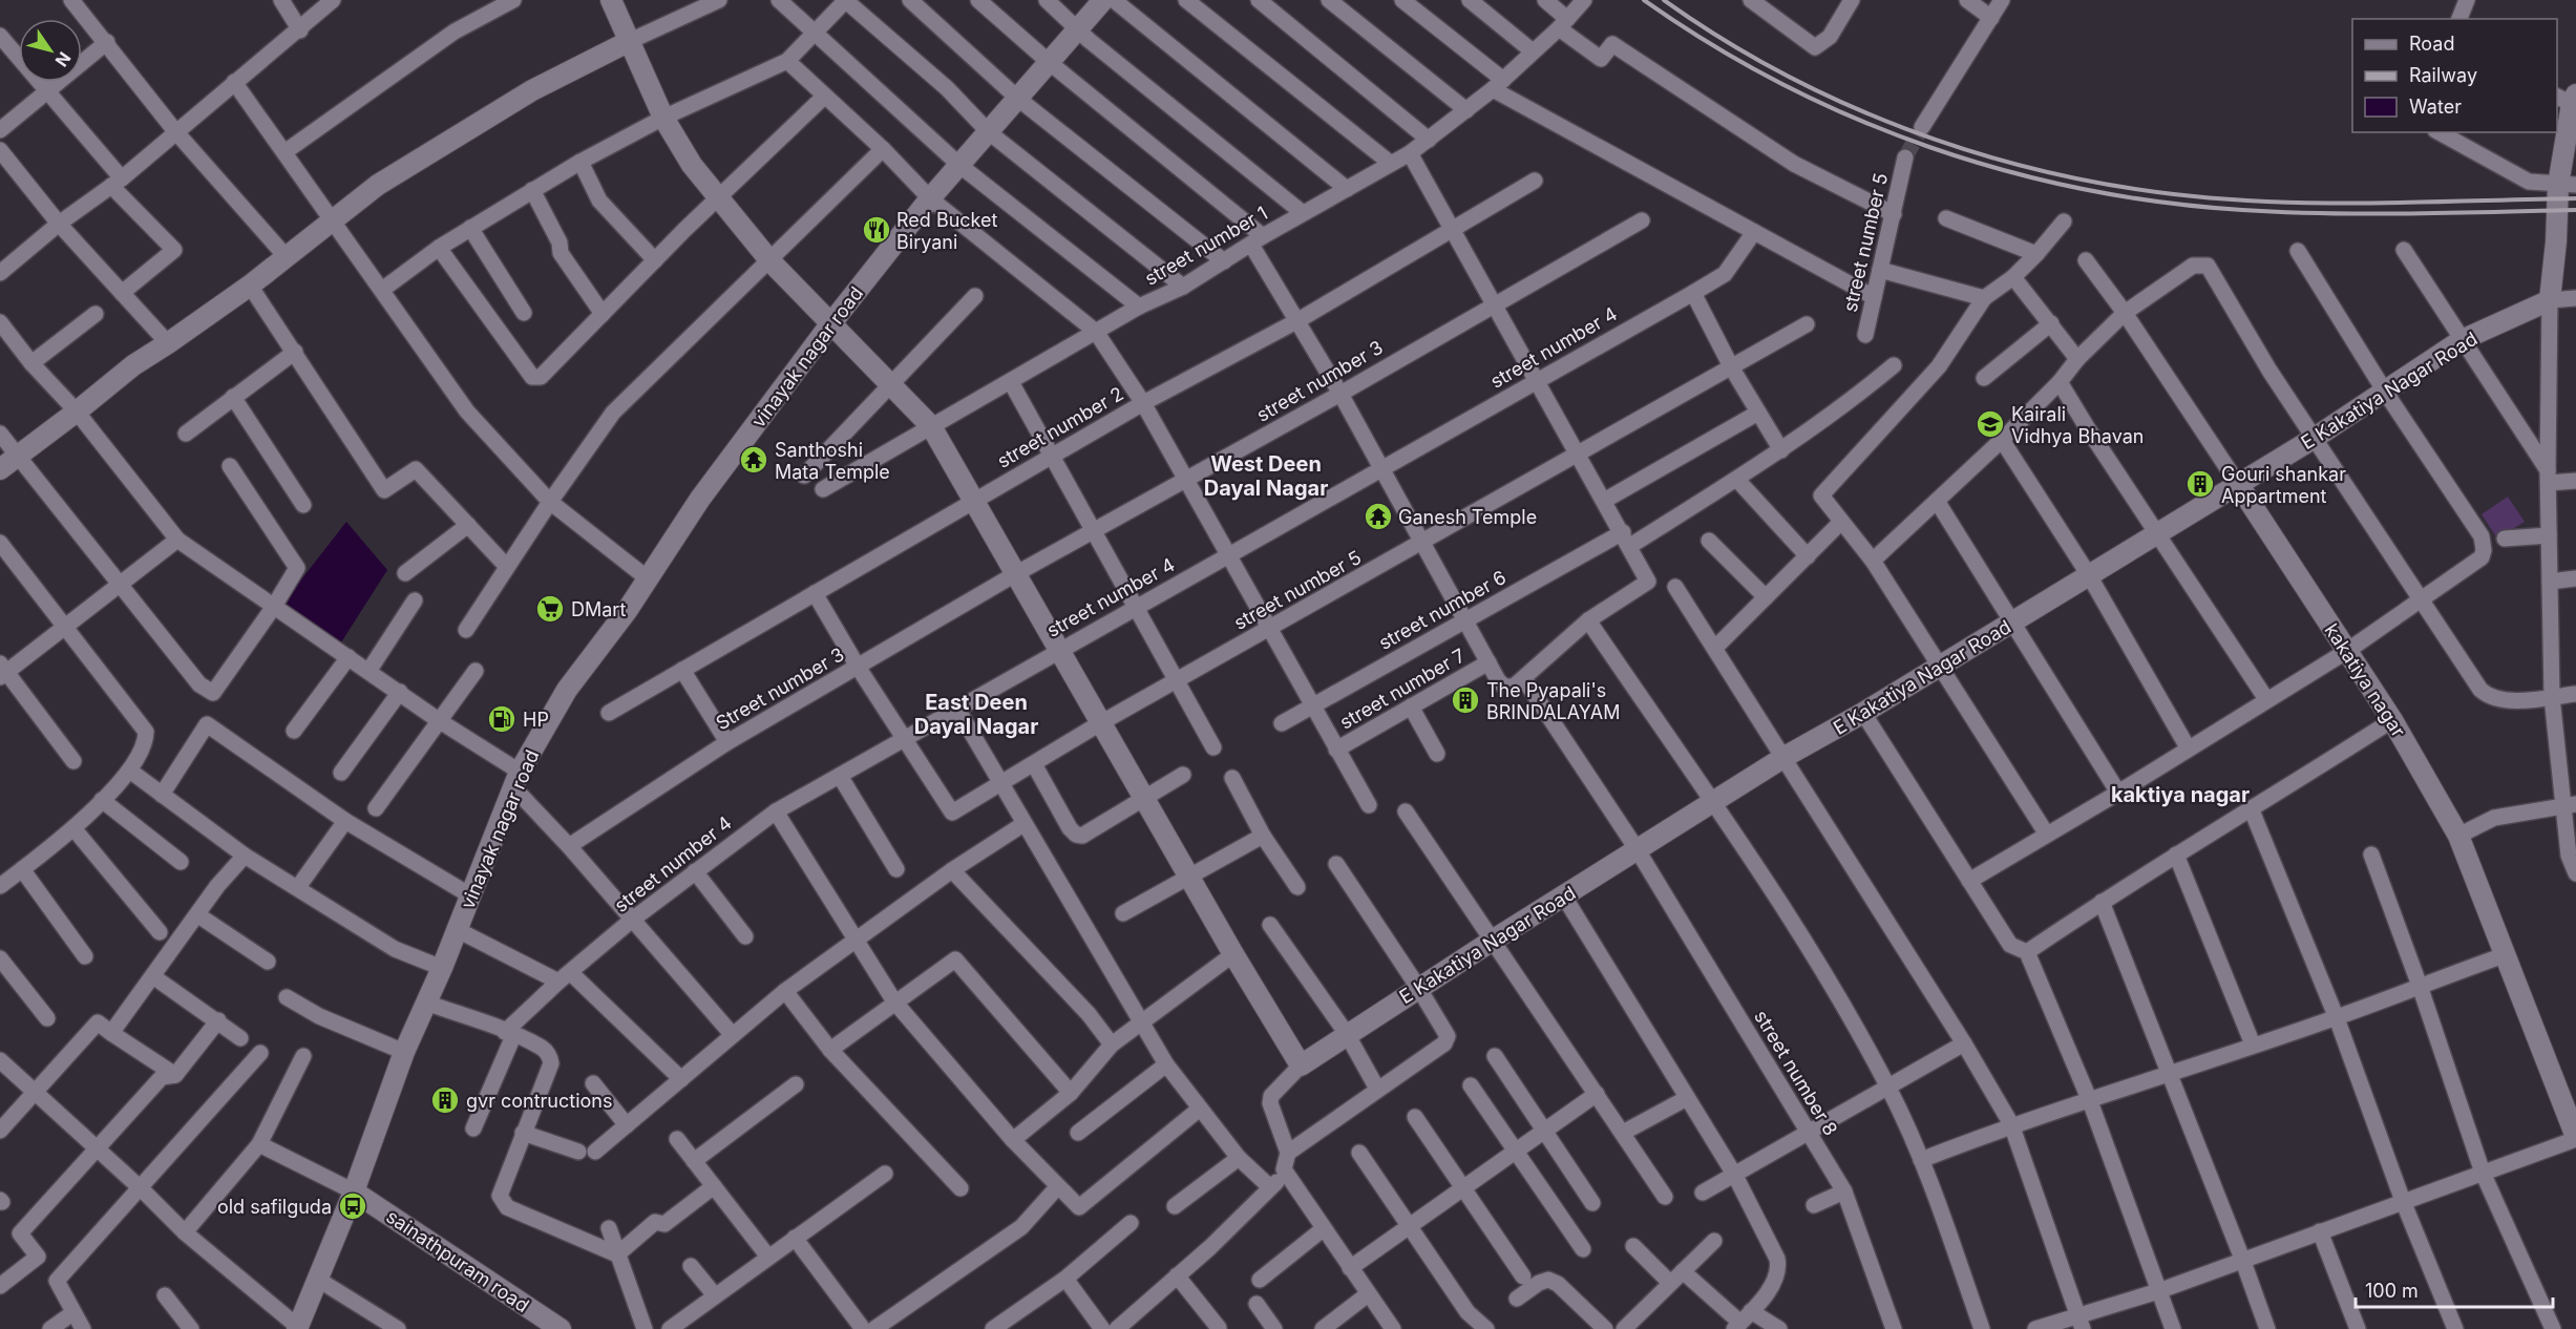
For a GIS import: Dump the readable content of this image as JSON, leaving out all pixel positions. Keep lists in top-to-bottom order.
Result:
{
  "streets": {
    "street": [
      "street number 5",
      "street number 1",
      "street number 4",
      "vinayak nagar road",
      "street number 3",
      "E Kakatiya Nagar Road",
      "street number 2",
      "street number 6",
      "kakatiya nagar",
      "Street number 3",
      "street number 7",
      "street number 8",
      "sainathpuram road"
    ]
  },
  "crossings": [
    ["street number 5", "street number 4"],
    ["vinayak nagar road", "sainathpuram road"],
    ["street number 3", "Street number 3"],
    ["E Kakatiya Nagar Road", "kakatiya nagar"],
    ["E Kakatiya Nagar Road", "street number 8"]
  ],
  "districts": ["West Deen Dayal Nagar", "East Deen Dayal Nagar", "kaktiya nagar"],
  "places": {
    "restaurant": ["Red Bucket Biryani"],
    "school or university": ["Kairali Vidhya Bhavan"],
    "temple": ["Santhoshi Mata Temple", "Ganesh Temple"],
    "building": ["Gouri shankar Appartment", "The Pyapali's BRINDALAYAM", "gvr contructions"],
    "supermarket": ["DMart"],
    "fuel station": ["HP"],
    "bus stop": ["old safilguda"]
  },
  "legend": ["Road", "Railway", "Water"],
  "scale_bar": "100 m",
  "north": "bottom right"
}
